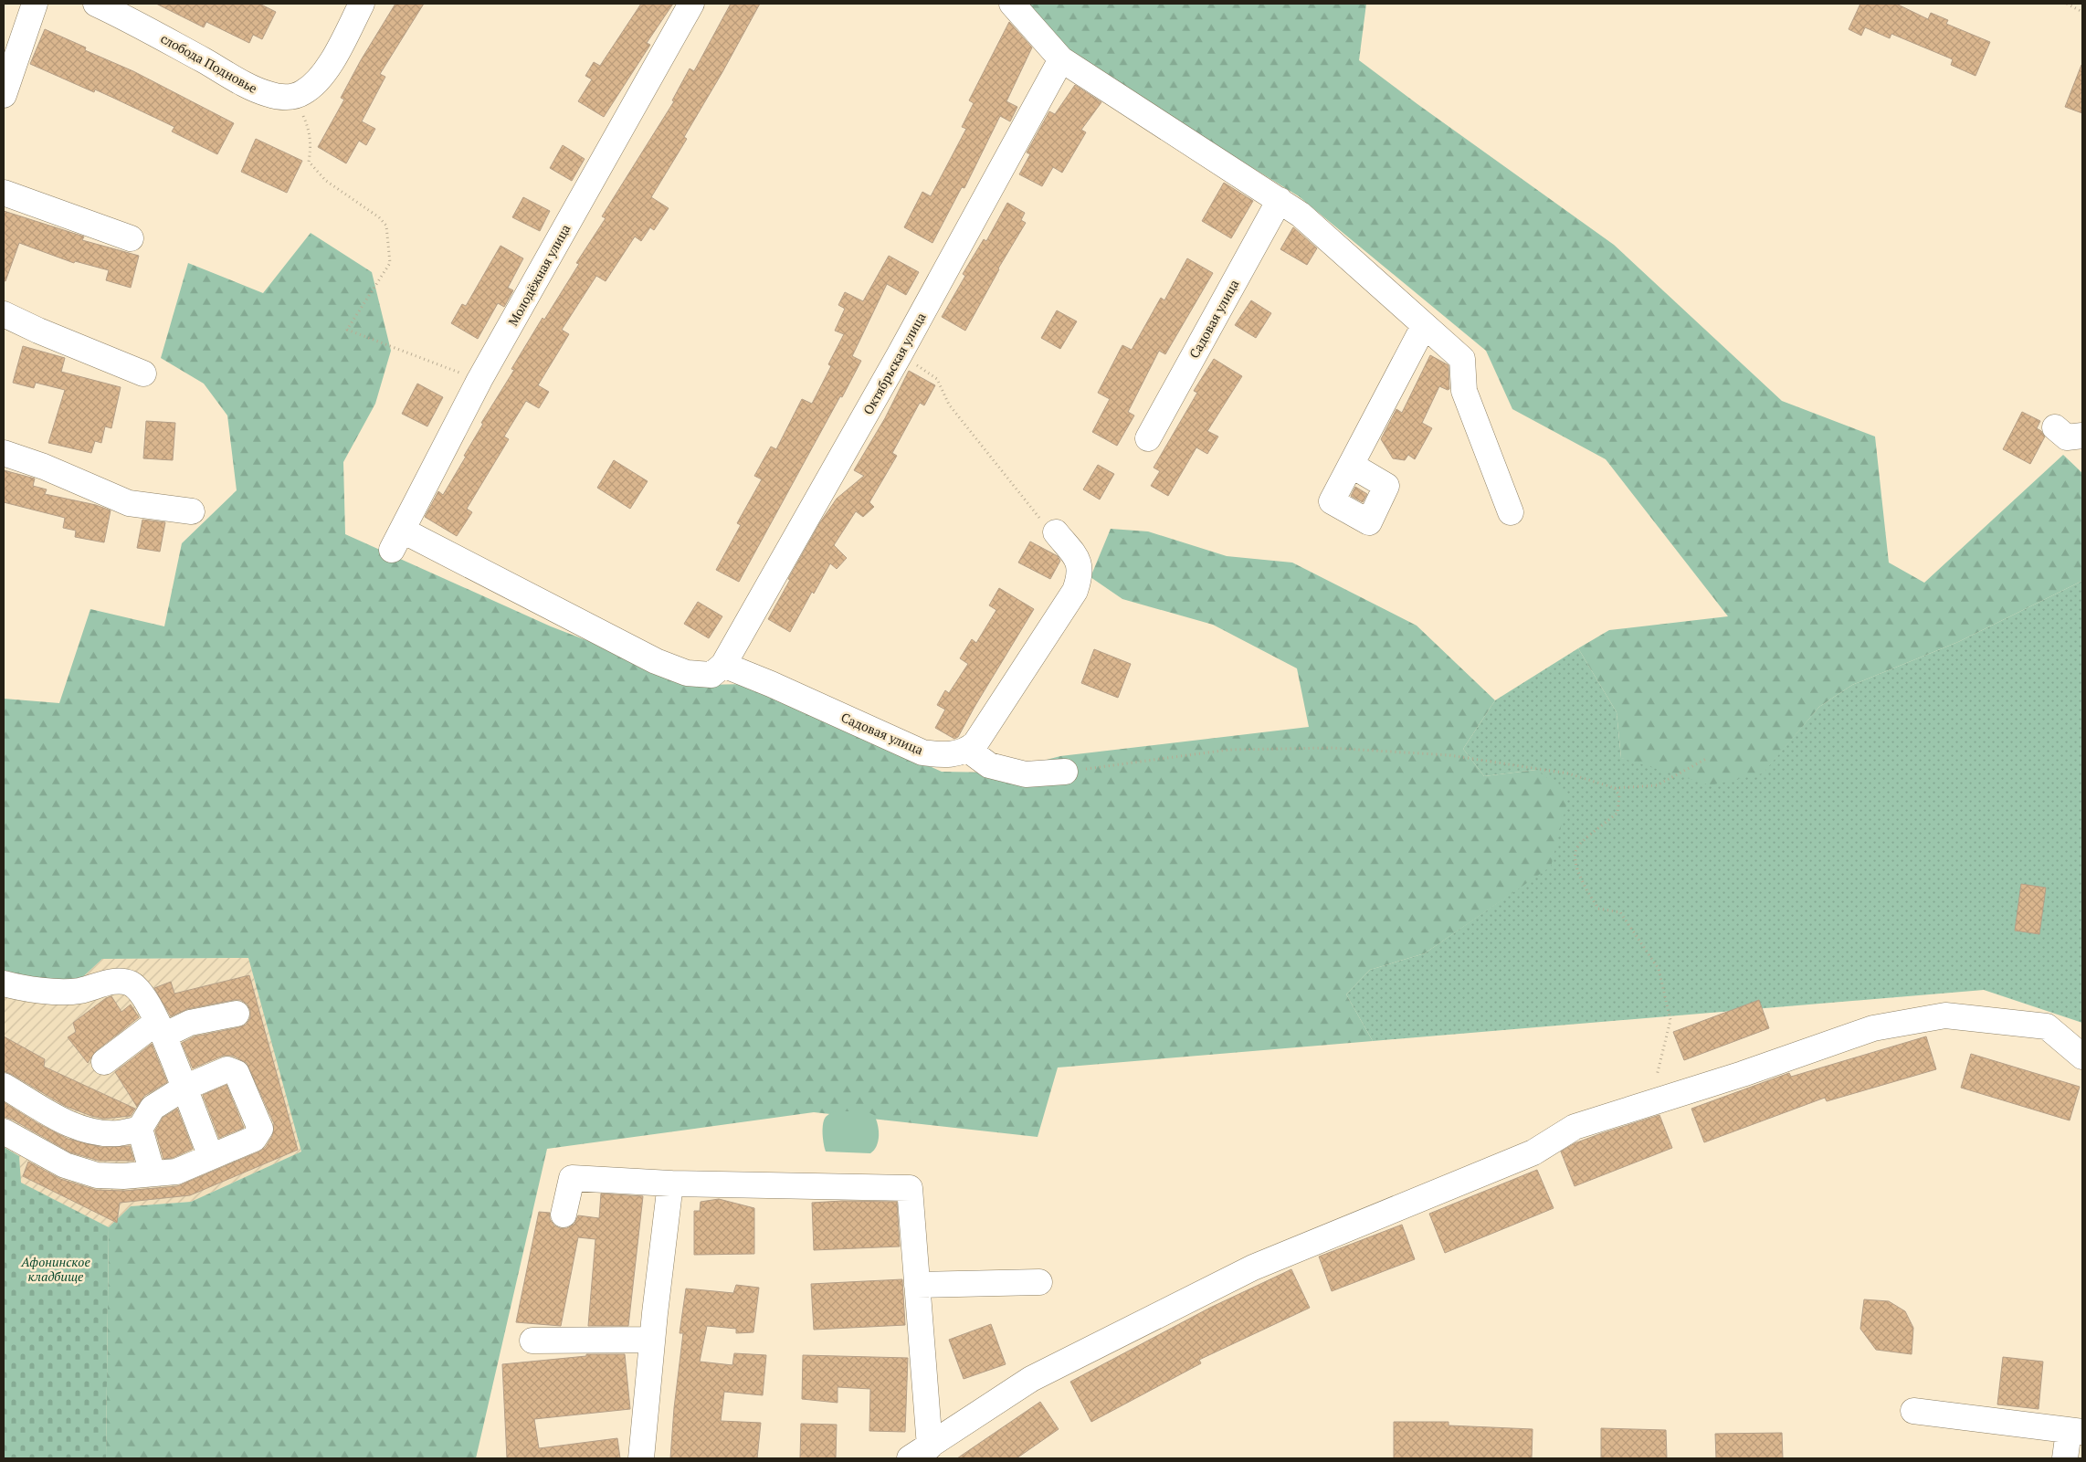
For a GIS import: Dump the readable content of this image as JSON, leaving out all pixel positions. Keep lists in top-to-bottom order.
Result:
{
  "streets": {
    "street": [
      "слобода Подновье",
      "Молодёжная улица",
      "Садовая улица",
      "Октябрьская улица"
    ]
  },
  "crossings": [
    ["Молодёжная улица", "Садовая улица"],
    ["Молодёжная улица", "Октябрьская улица"],
    ["Садовая улица", "Октябрьская улица"]
  ],
  "parks": ["Афонинское кладбище"]
}
